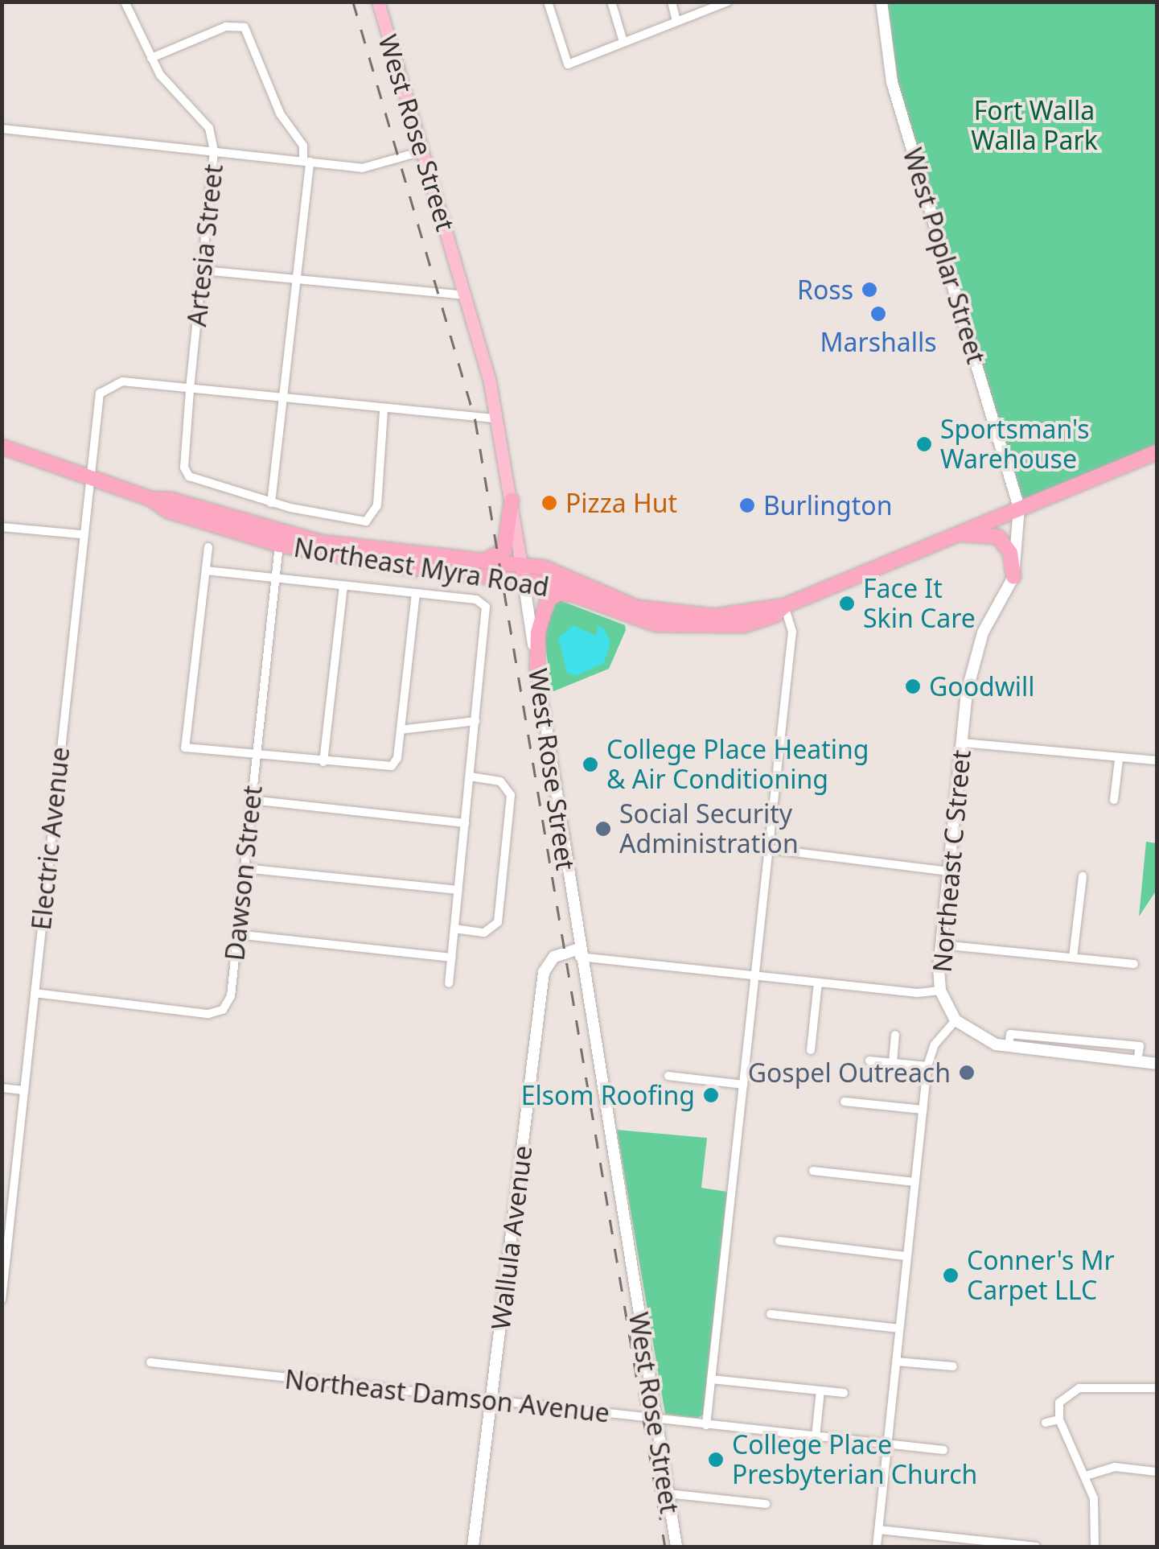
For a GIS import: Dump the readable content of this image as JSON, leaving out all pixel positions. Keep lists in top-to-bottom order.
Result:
{
  "streets": {
    "highway": ["Northeast Myra Road"],
    "main road": [
      "West Rose Street",
      "West Poplar Street",
      "Northeast C Street",
      "Wallula Avenue"
    ],
    "street": [
      "Artesia Street",
      "Electric Avenue",
      "Dawson Street",
      "Northeast Damson Avenue"
    ]
  },
  "crossings": [
    ["West Rose Street", "Northeast Myra Road"],
    ["West Rose Street", "Wallula Avenue"],
    ["West Rose Street", "Northeast Damson Avenue"],
    ["Artesia Street", "Electric Avenue"],
    ["West Poplar Street", "Northeast Myra Road"],
    ["West Poplar Street", "Northeast C Street"],
    ["Northeast Myra Road", "Electric Avenue"],
    ["Northeast Myra Road", "Northeast C Street"],
    ["Northeast Myra Road", "Dawson Street"],
    ["Electric Avenue", "Dawson Street"],
    ["Wallula Avenue", "Northeast Damson Avenue"]
  ],
  "parks": ["Fort Walla Walla Park"],
  "places": [
    "Ross",
    "Marshalls",
    "Sportsman's Warehouse",
    "Pizza Hut",
    "Burlington",
    "Face It Skin Care",
    "Goodwill",
    "College Place Heating & Air Conditioning",
    "Social Security Administration",
    "Gospel Outreach",
    "Elsom Roofing",
    "Conner's Mr Carpet LLC",
    "College Place Presbyterian Church"
  ]
}
